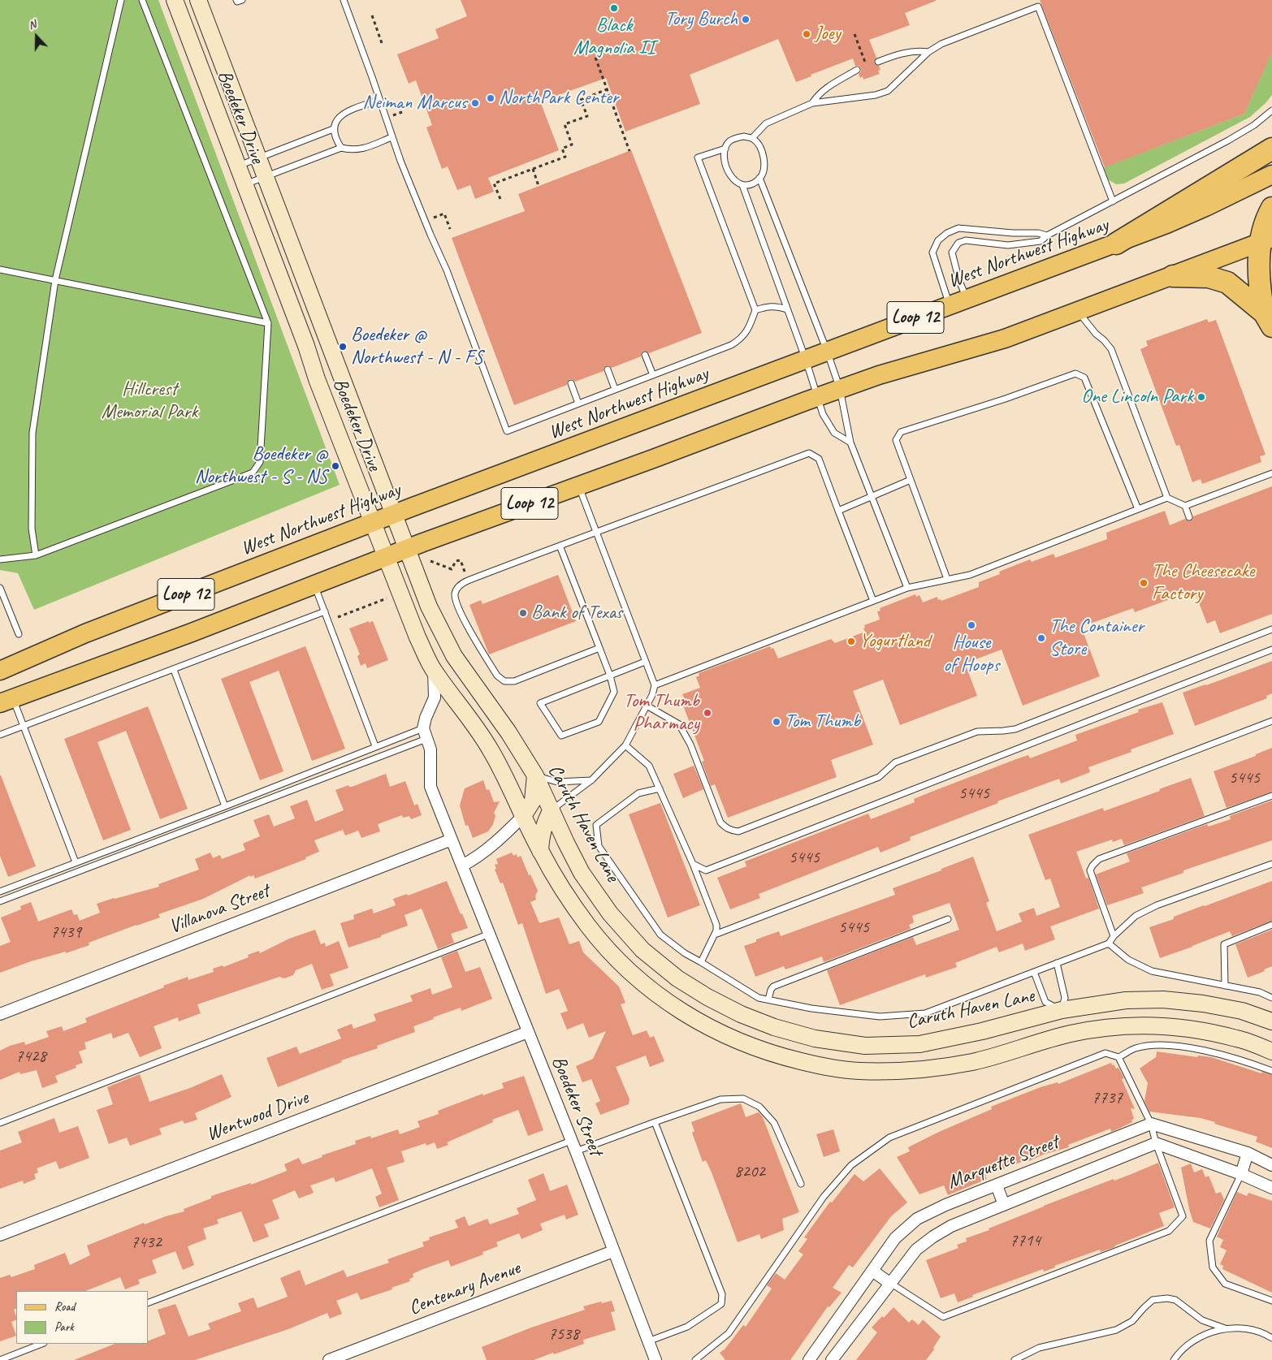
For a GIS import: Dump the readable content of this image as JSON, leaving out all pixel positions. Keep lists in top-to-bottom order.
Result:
{
  "streets": {
    "main road": [
      "Boedeker Drive",
      "West Northwest Highway",
      "Loop 12",
      "Caruth Haven Lane"
    ],
    "street": [
      "Villanova Street",
      "Boedeker Street",
      "Wentwood Drive",
      "Marquette Street",
      "Centenary Avenue"
    ]
  },
  "crossings": [
    ["Boedeker Drive", "West Northwest Highway"],
    ["Boedeker Drive", "Loop 12"],
    ["Boedeker Drive", "Caruth Haven Lane"],
    ["Boedeker Drive", "Villanova Street"],
    ["Boedeker Drive", "Boedeker Street"],
    ["West Northwest Highway", "Caruth Haven Lane"],
    ["Loop 12", "Caruth Haven Lane"],
    ["Boedeker Street", "Wentwood Drive"],
    ["Boedeker Street", "Centenary Avenue"]
  ],
  "parks": ["Hillcrest Memorial Park"],
  "places": [
    "Black Magnolia II",
    "Tory Burch",
    "Joey",
    "NorthPark Center",
    "Neiman Marcus",
    "Boedeker @ Northwest - N - FS",
    "One Lincoln Park",
    "Boedeker @ Northwest - S - NS",
    "The Cheesecake Factory",
    "Bank of Texas",
    "House of Hoops",
    "The Container Store",
    "Yogurtland",
    "Tom Thumb Pharmacy",
    "Tom Thumb"
  ],
  "house_numbers": [
    "5445",
    "5445",
    "5445",
    "5445",
    "7439",
    "7428",
    "7737",
    "8202",
    "7714",
    "7432",
    "7538"
  ],
  "legend": ["Road", "Park"],
  "north": "top"
}
